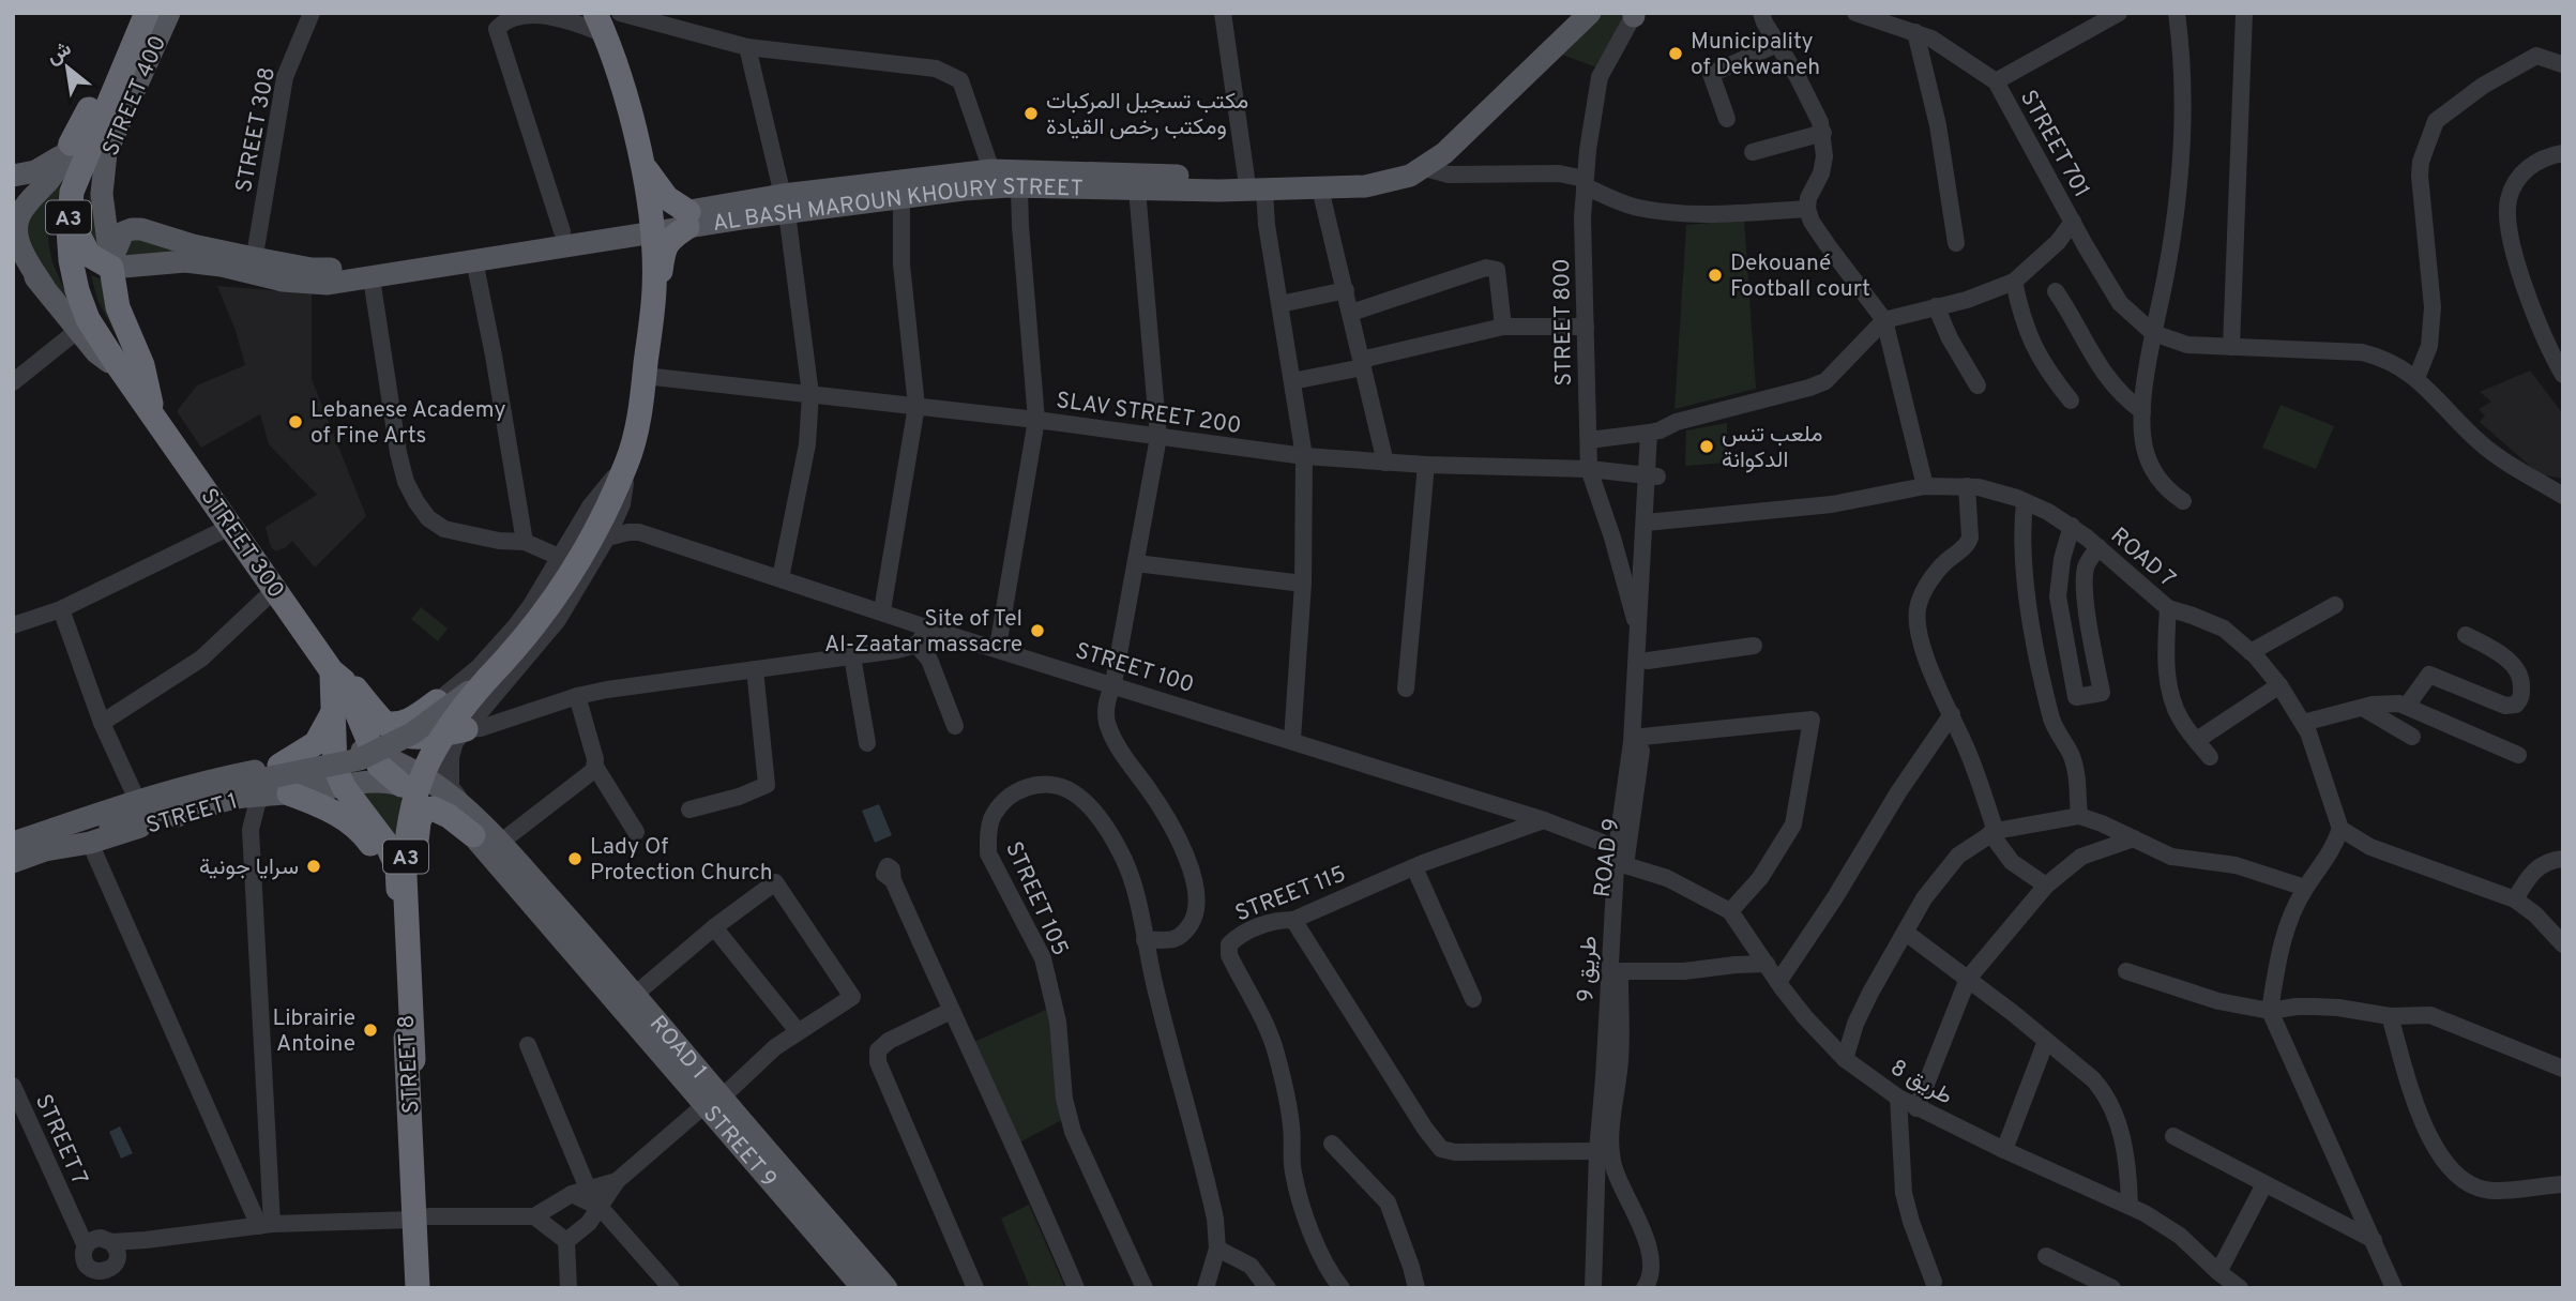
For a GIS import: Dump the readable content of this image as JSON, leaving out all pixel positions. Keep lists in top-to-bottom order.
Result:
{
  "streets": {
    "highway": ["A3", "STREET 300", "STREET 8"],
    "main road": [
      "STREET 400",
      "AL BASH MAROUN KHOURY STREET",
      "STREET 1",
      "ROAD 1",
      "STREET 9"
    ],
    "street": [
      "STREET 308",
      "STREET 701",
      "STREET 800",
      "SLAV STREET 200",
      "ROAD 7",
      "STREET 100",
      "ROAD 9",
      "STREET 115",
      "STREET 105",
      "9 طريق",
      "طريق 8",
      "STREET 7"
    ]
  },
  "crossings": [
    ["STREET 400", "AL BASH MAROUN KHOURY STREET"],
    ["STREET 308", "AL BASH MAROUN KHOURY STREET"],
    ["AL BASH MAROUN KHOURY STREET", "A3"],
    ["A3", "SLAV STREET 200"],
    ["A3", "STREET 300"],
    ["A3", "STREET 1"],
    ["A3", "STREET 8"],
    ["STREET 800", "SLAV STREET 200"],
    ["STREET 800", "9 طريق"],
    ["SLAV STREET 200", "9 طريق"],
    ["ROAD 7", "ROAD 9"],
    ["ROAD 7", "9 طريق"],
    ["STREET 100", "STREET 115"],
    ["STREET 100", "9 طريق"],
    ["STREET 1", "ROAD 1"],
    ["STREET 1", "STREET 8"],
    ["STREET 1", "STREET 9"],
    ["ROAD 9", "9 طريق"],
    ["ROAD 9", "طريق 8"],
    ["ROAD 1", "STREET 9"]
  ],
  "places": [
    "Municipality of Dekwaneh",
    "مكتب تسجيل المركبات ومكتب رخص القيادة",
    "Dekouané Football court",
    "Lebanese Academy of Fine Arts",
    "ملعب تنس الدكوانة",
    "Site of Tel Al-Zaatar massacre",
    "Lady Of Protection Church",
    "سرايا جونية",
    "Librairie Antoine"
  ],
  "north": "top left"
}
